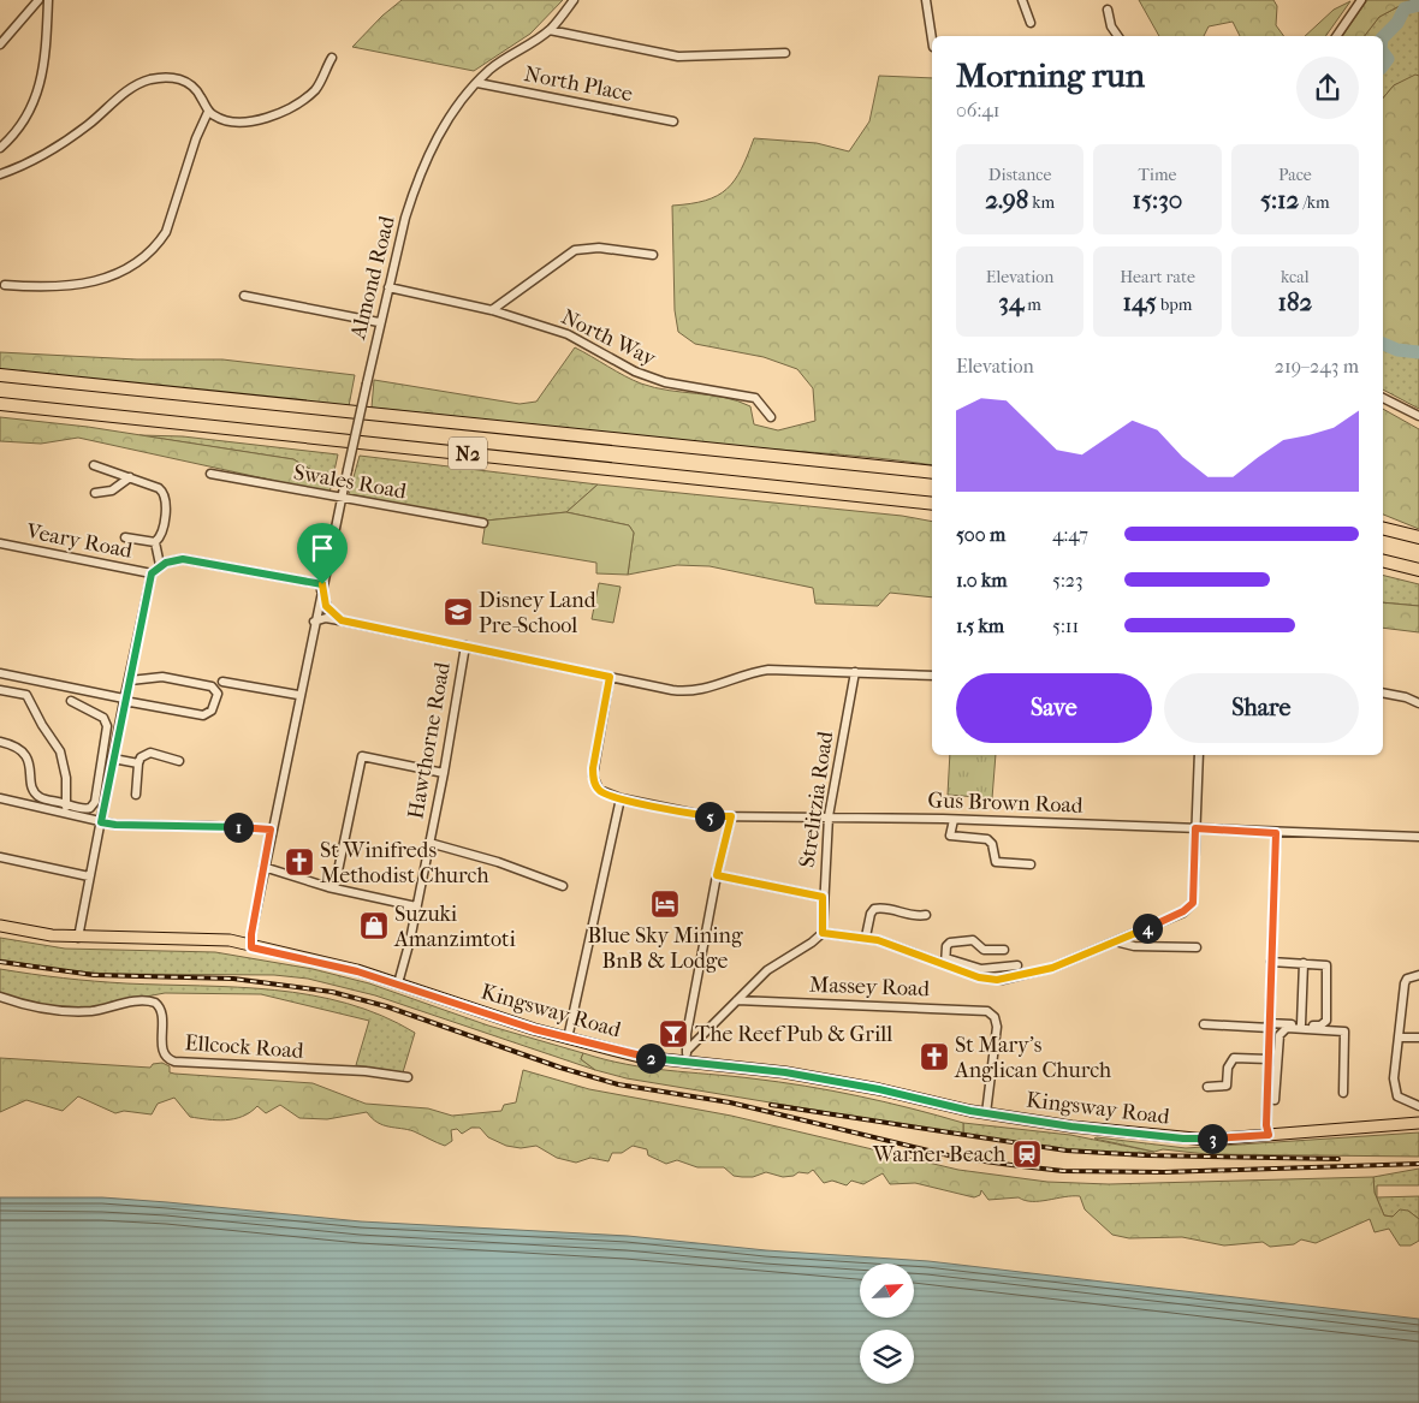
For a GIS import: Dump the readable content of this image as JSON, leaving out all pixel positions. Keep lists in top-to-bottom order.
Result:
{
  "streets": {
    "highway": ["N2"],
    "main road": ["Kingsway Road"],
    "street": [
      "North Place",
      "Almond Road",
      "North Way",
      "Swales Road",
      "Veary Road",
      "Hawthorne Road",
      "Strelitzia Road",
      "Gus Brown Road",
      "Massey Road",
      "Ellcock Road"
    ]
  },
  "crossings": [
    ["North Place", "Almond Road"],
    ["Almond Road", "North Way"],
    ["Almond Road", "Swales Road"],
    ["Almond Road", "Kingsway Road"],
    ["Hawthorne Road", "Kingsway Road"],
    ["Strelitzia Road", "Gus Brown Road"],
    ["Massey Road", "Kingsway Road"]
  ],
  "places": {
    "school or university": ["Disney Land Pre-School"],
    "church": ["St Winifreds Methodist Church", "St Mary's Anglican Church"],
    "hotel": ["Blue Sky Mining BnB & Lodge"],
    "shop": ["Suzuki Amanzimtoti"],
    "bar": ["The Reef Pub & Grill"],
    "station": ["Warner Beach"]
  },
  "north": "top right",
  "page": {
    "heading": ["Morning run", "06:41"],
    "stats": [
      ["Distance", "2.98 km"],
      ["Time", "15:30"],
      ["Pace", "5:12 /km"],
      ["Elevation", "34 m"],
      ["Heart rate", "145 bpm"],
      ["kcal", "182"]
    ],
    "chart": ["Elevation", "219–243 m"],
    "list": [
      {
        "name": "500 m",
        "note": "4:47"
      },
      {
        "name": "1.0 km",
        "note": "5:23"
      },
      {
        "name": "1.5 km",
        "note": "5:11"
      }
    ],
    "buttons": ["Save", "Share"],
    "pins": [
      "5",
      "1",
      "4",
      "2",
      "3"
    ]
  }
}
